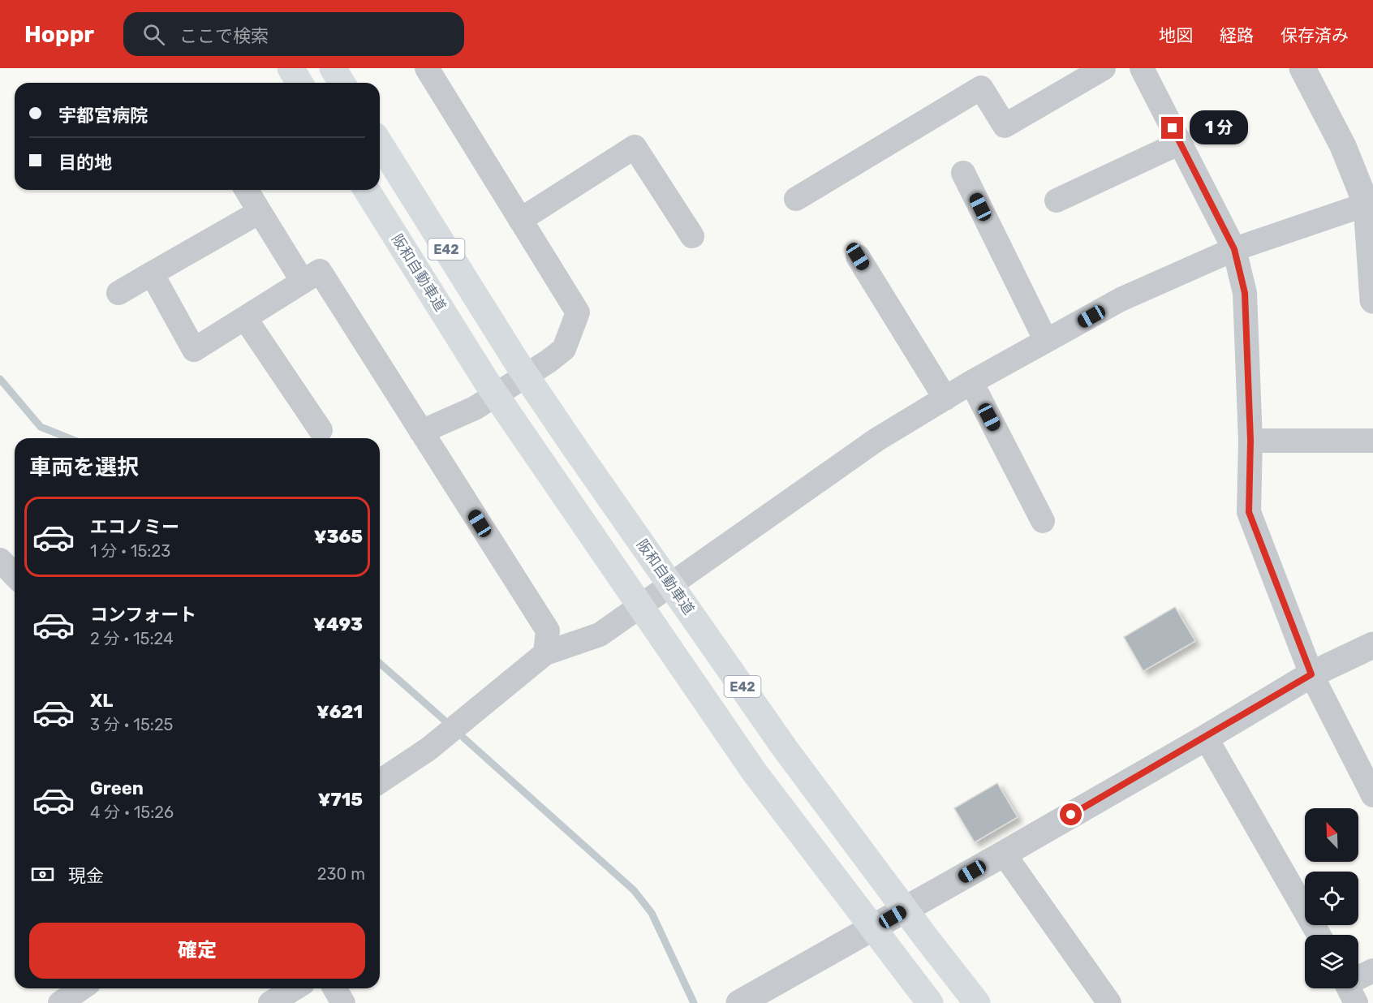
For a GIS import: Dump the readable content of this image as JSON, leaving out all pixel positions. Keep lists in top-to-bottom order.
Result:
{
  "streets": {
    "highway": ["E42", "阪和自動車道"]
  },
  "north": "top left",
  "page": {
    "header": "Hoppr",
    "search": "ここで検索",
    "nav": ["地図", "経路", "保存済み"],
    "banner": ["宇都宮病院", "目的地"],
    "bubble": "1 分",
    "heading": "車両を選択",
    "list": [
      {
        "name": "エコノミー",
        "note": "1 分 · 15:23",
        "value": "¥365"
      },
      {
        "name": "コンフォート",
        "note": "2 分 · 15:24",
        "value": "¥493"
      },
      {
        "name": "XL",
        "note": "3 分 · 15:25",
        "value": "¥621"
      },
      {
        "name": "Green",
        "note": "4 分 · 15:26",
        "value": "¥715"
      }
    ],
    "pay": ["現金", "230 m"],
    "buttons": "確定"
  }
}
